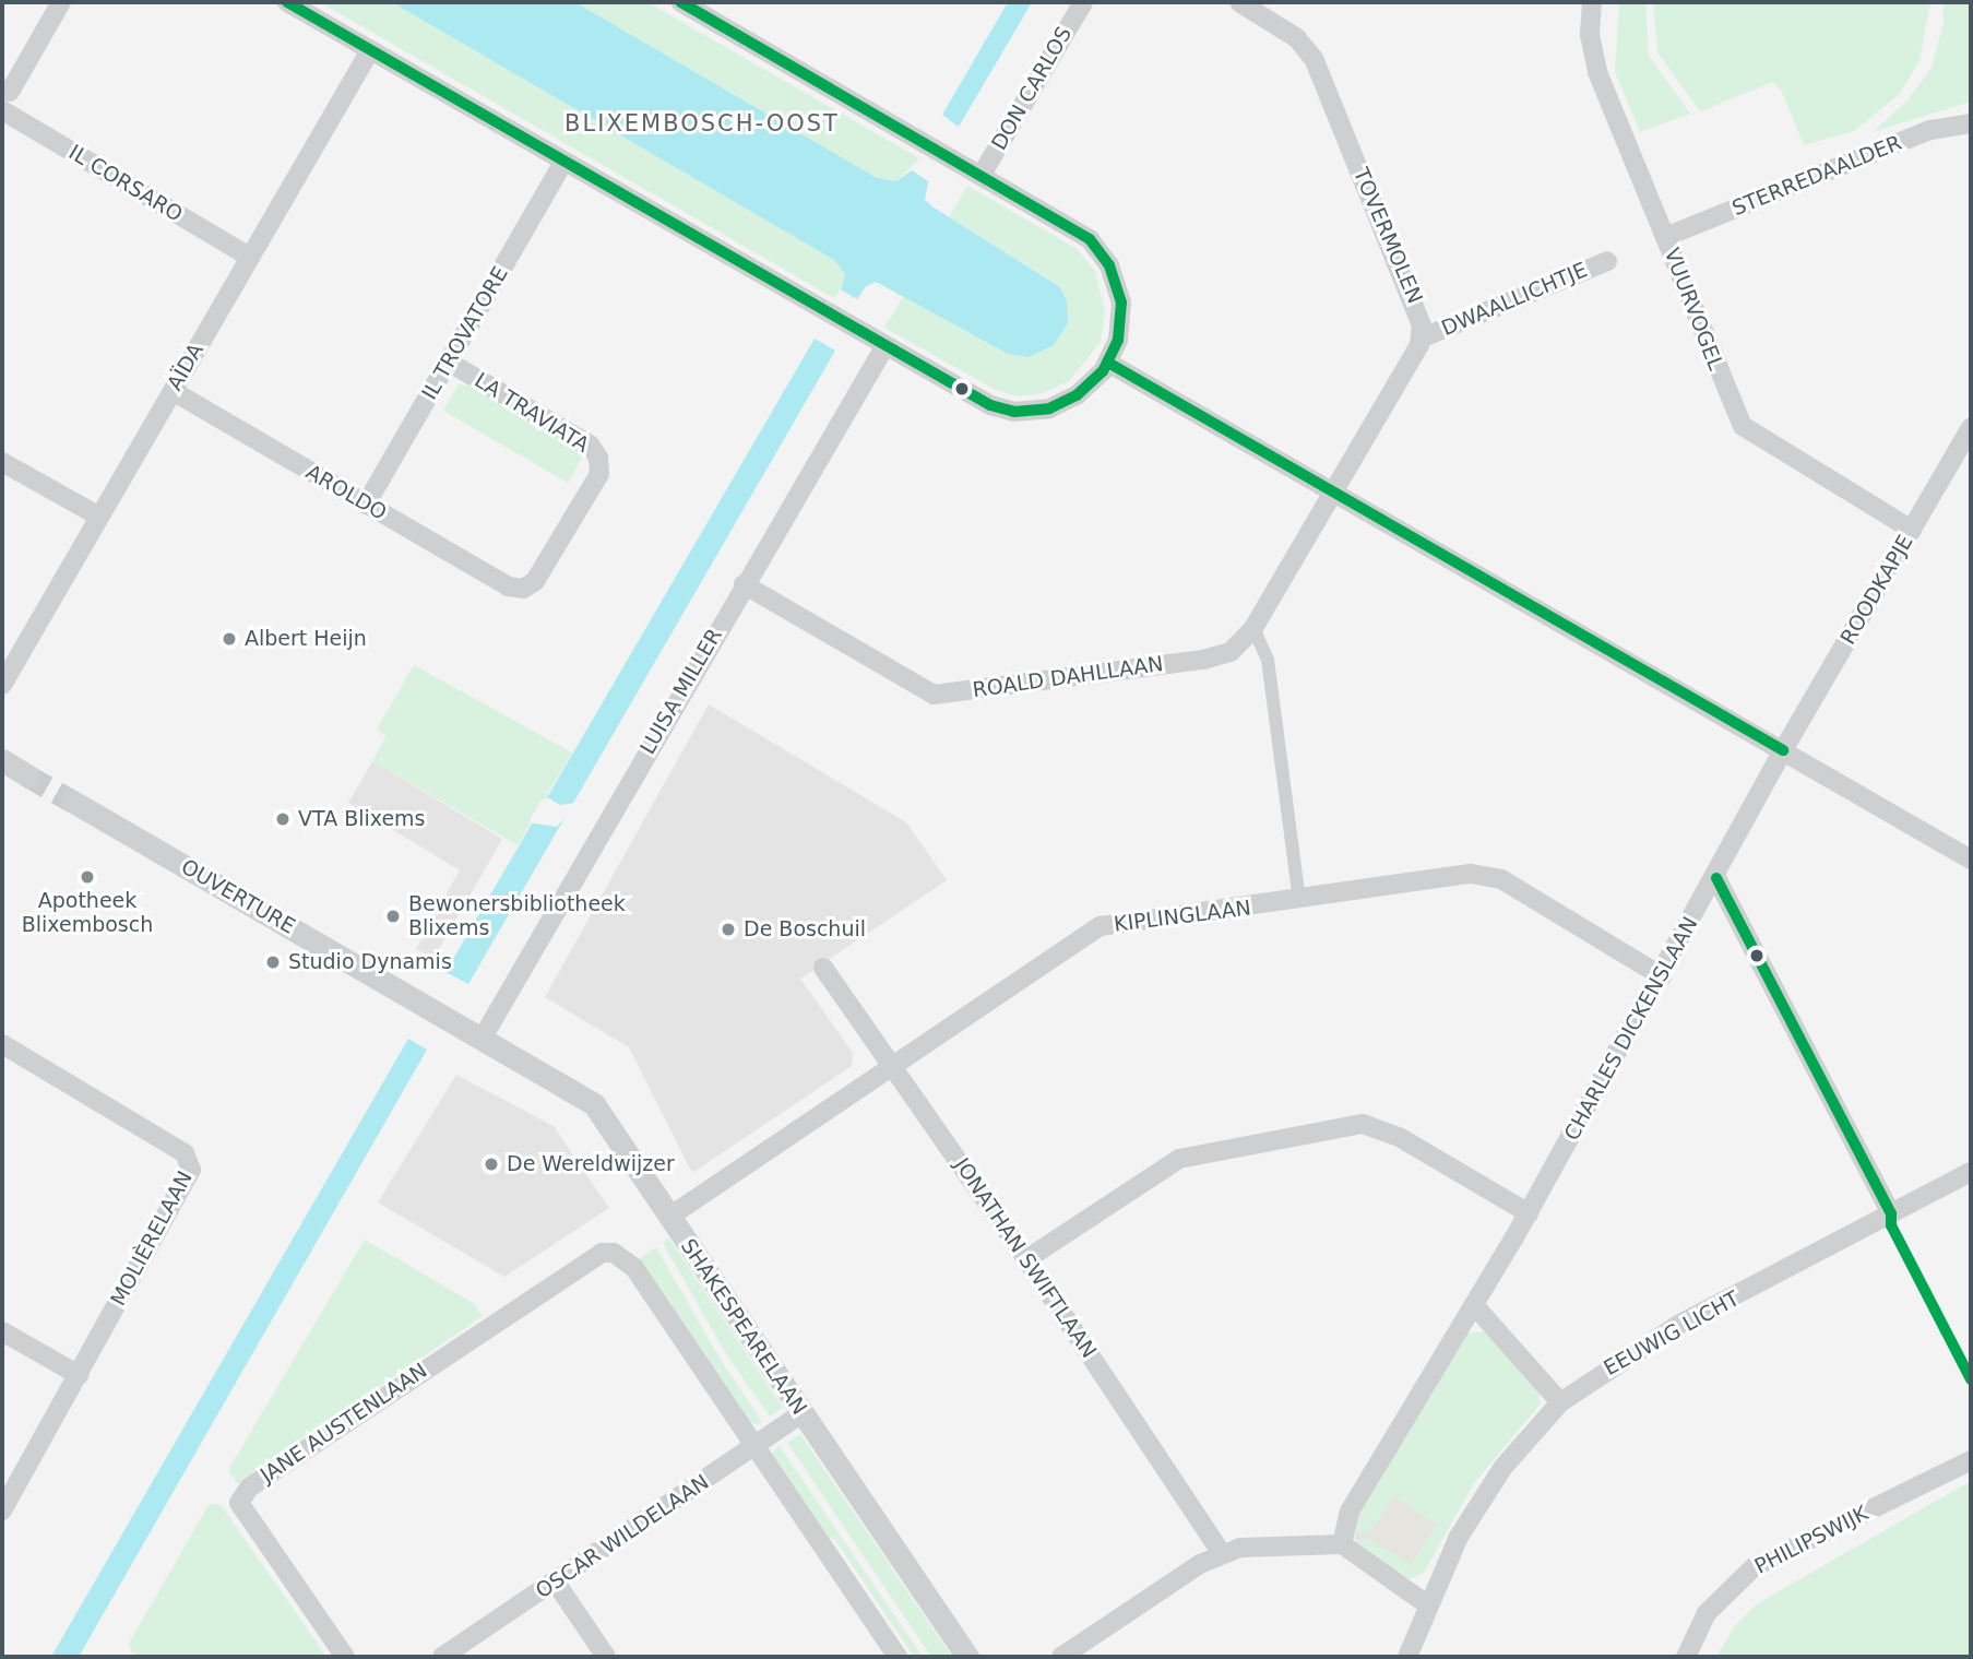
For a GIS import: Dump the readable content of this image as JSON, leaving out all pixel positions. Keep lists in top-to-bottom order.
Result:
{
  "streets": {
    "street": [
      "DON CARLOS",
      "STERREDAALDER",
      "IL CORSARO",
      "TOVERMOLEN",
      "DWAALLICHTJE",
      "VUURVOGEL",
      "IL TROVATORE",
      "AÏDA",
      "LA TRAVIATA",
      "AROLDO",
      "ROODKAPJE",
      "ROALD DAHLLAAN",
      "LUISA MILLER",
      "OUVERTURE",
      "KIPLINGLAAN",
      "CHARLES DICKENSLAAN",
      "MOLIÈRELAAN",
      "JONATHAN SWIFTLAAN",
      "SHAKESPEARELAAN",
      "EEUWIG LICHT",
      "JANE AUSTENLAAN",
      "OSCAR WILDELAAN",
      "PHILIPSWIJK"
    ]
  },
  "crossings": [
    ["STERREDAALDER", "VUURVOGEL"],
    ["IL CORSARO", "AÏDA"],
    ["TOVERMOLEN", "DWAALLICHTJE"],
    ["VUURVOGEL", "ROODKAPJE"],
    ["IL TROVATORE", "LA TRAVIATA"],
    ["IL TROVATORE", "AROLDO"],
    ["AÏDA", "AROLDO"],
    ["LA TRAVIATA", "AROLDO"],
    ["ROODKAPJE", "CHARLES DICKENSLAAN"],
    ["ROALD DAHLLAAN", "LUISA MILLER"],
    ["LUISA MILLER", "OUVERTURE"],
    ["LUISA MILLER", "SHAKESPEARELAAN"],
    ["OUVERTURE", "SHAKESPEARELAAN"],
    ["KIPLINGLAAN", "CHARLES DICKENSLAAN"],
    ["KIPLINGLAAN", "JONATHAN SWIFTLAAN"],
    ["KIPLINGLAAN", "SHAKESPEARELAAN"],
    ["SHAKESPEARELAAN", "OSCAR WILDELAAN"],
    ["JANE AUSTENLAAN", "OSCAR WILDELAAN"]
  ],
  "districts": ["BLIXEMBOSCH-OOST"],
  "places": [
    "Albert Heijn",
    "VTA Blixems",
    "Apotheek Blixembosch",
    "Bewonersbibliotheek Blixems",
    "De Boschuil",
    "Studio Dynamis",
    "De Wereldwijzer"
  ]
}
